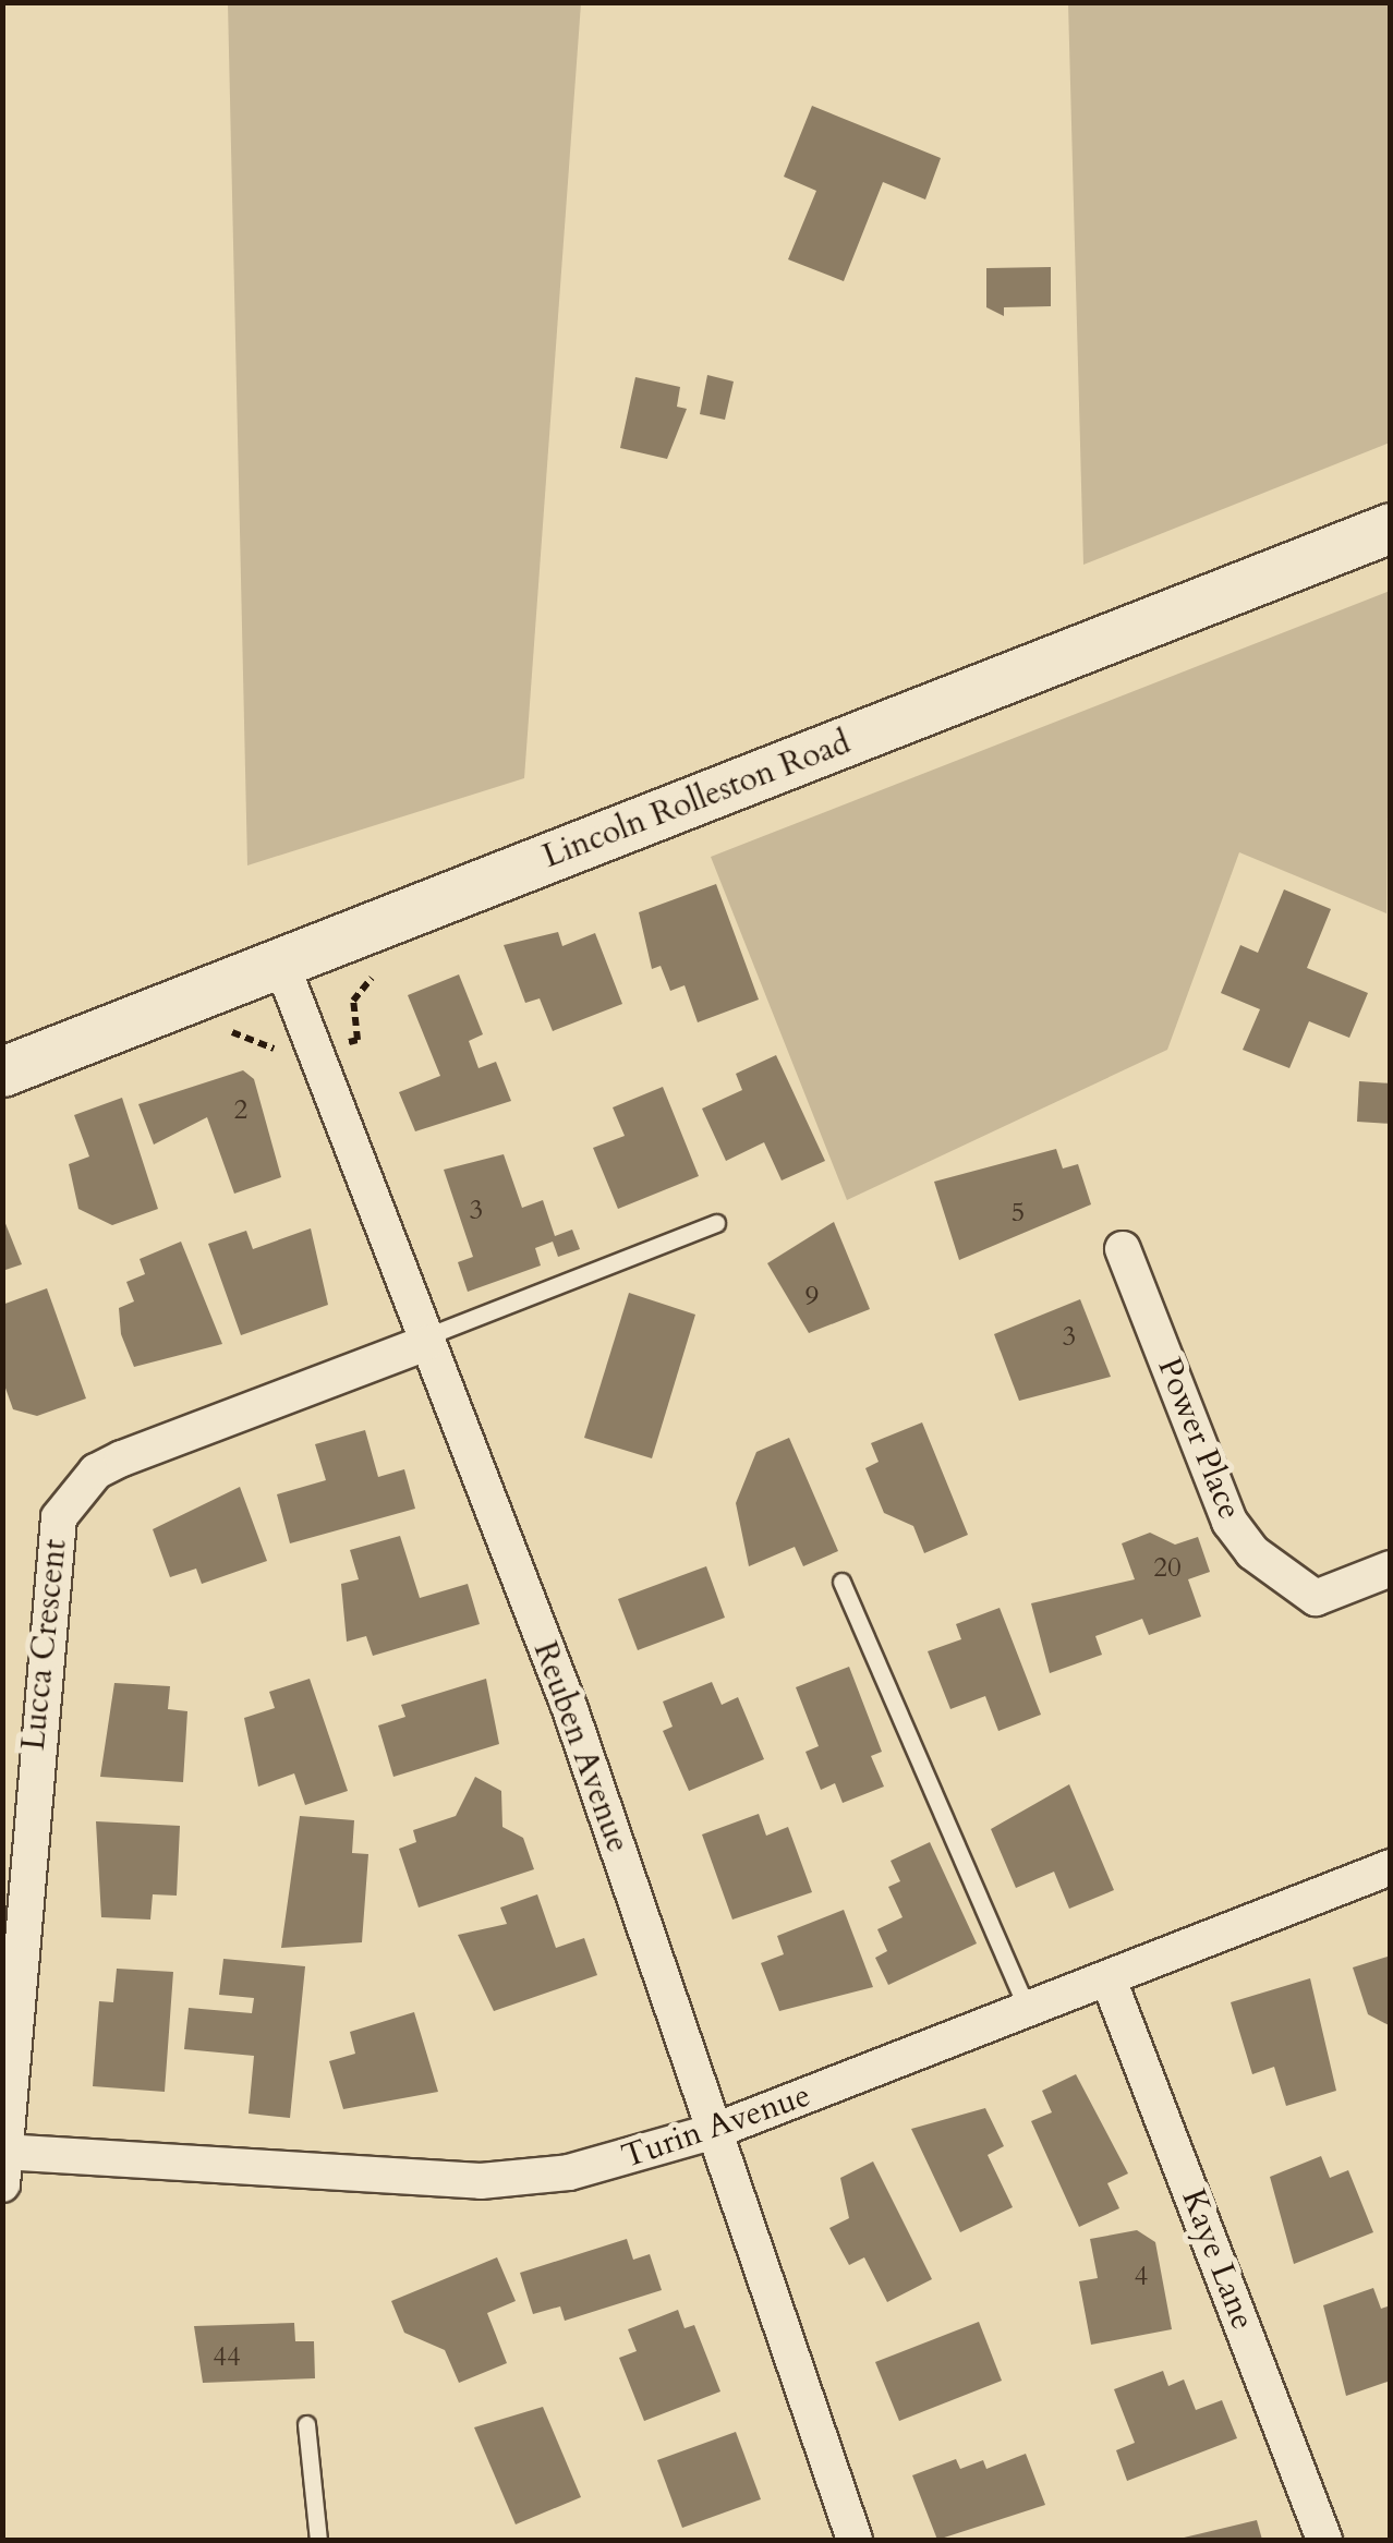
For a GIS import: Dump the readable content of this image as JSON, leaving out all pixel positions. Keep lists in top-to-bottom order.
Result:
{
  "streets": {
    "main road": ["Lincoln Rolleston Road"],
    "street": [
      "Power Place",
      "Lucca Crescent",
      "Reuben Avenue",
      "Turin Avenue",
      "Kaye Lane"
    ]
  },
  "crossings": [
    ["Lincoln Rolleston Road", "Reuben Avenue"],
    ["Lucca Crescent", "Reuben Avenue"],
    ["Lucca Crescent", "Turin Avenue"],
    ["Reuben Avenue", "Turin Avenue"],
    ["Turin Avenue", "Kaye Lane"]
  ],
  "house_numbers": [
    "2",
    "3",
    "5",
    "9",
    "3",
    "20",
    "4",
    "44"
  ]
}
